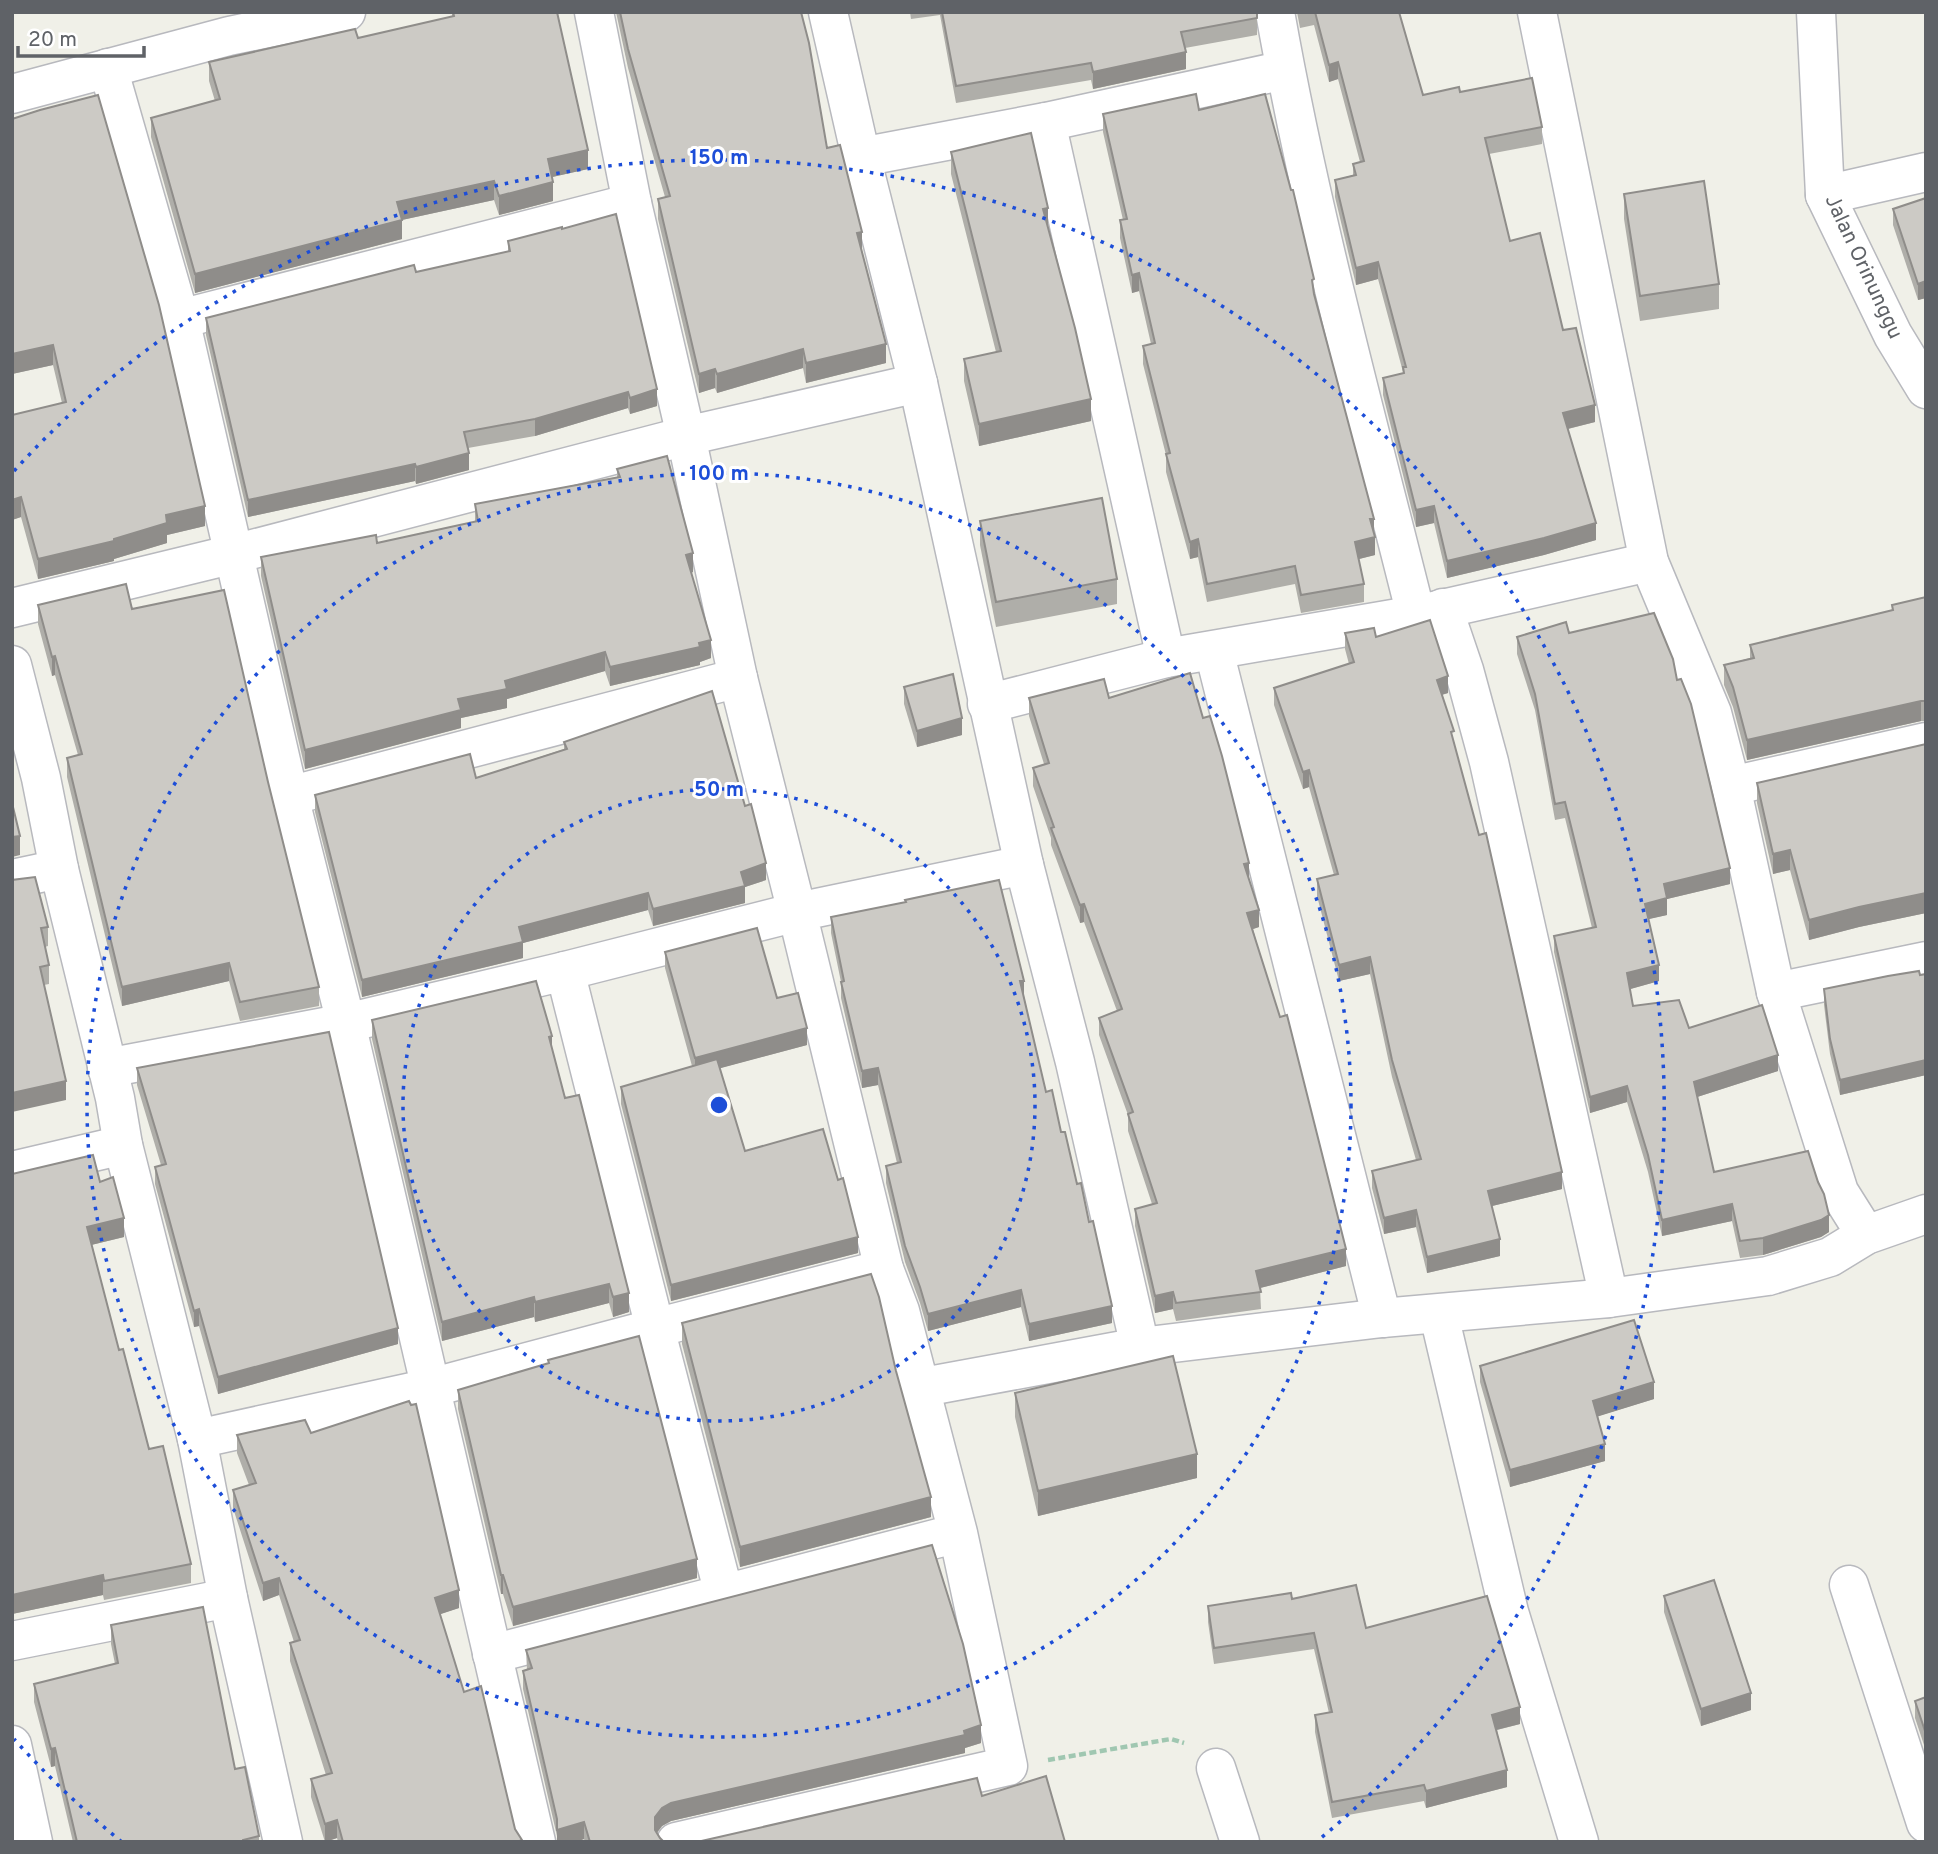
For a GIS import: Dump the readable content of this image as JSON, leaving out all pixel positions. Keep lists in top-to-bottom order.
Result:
{
  "streets": {
    "street": ["Jalan Orinunggu"]
  },
  "scale_bar": "20 m",
  "rings": ["150 m", "100 m", "50 m"]
}
